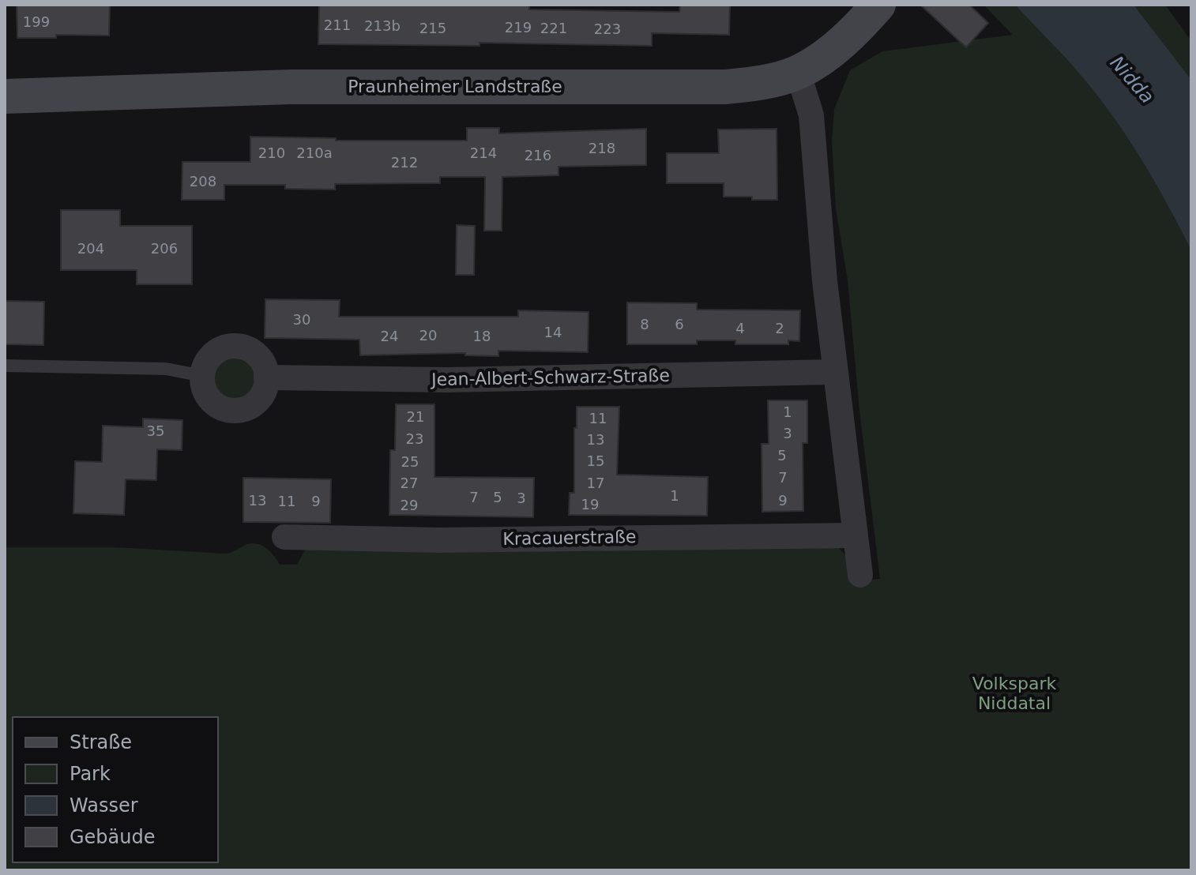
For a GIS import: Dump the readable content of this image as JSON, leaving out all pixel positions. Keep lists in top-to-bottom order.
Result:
{
  "streets": {
    "main road": ["Praunheimer Landstraße"],
    "street": ["Jean-Albert-Schwarz-Straße", "Kracauerstraße"]
  },
  "water": ["Nidda"],
  "parks": ["Volkspark Niddatal"],
  "house_numbers": [
    "199",
    "211",
    "213b",
    "219",
    "215",
    "221",
    "223",
    "218",
    "210",
    "210a",
    "214",
    "216",
    "212",
    "208",
    "204",
    "206",
    "30",
    "8",
    "6",
    "4",
    "2",
    "14",
    "20",
    "24",
    "18",
    "1",
    "21",
    "11",
    "35",
    "3",
    "23",
    "13",
    "5",
    "15",
    "25",
    "7",
    "27",
    "17",
    "1",
    "7",
    "5",
    "3",
    "13",
    "9",
    "11",
    "9",
    "19",
    "29"
  ],
  "legend": [
    "Straße",
    "Park",
    "Wasser",
    "Gebäude"
  ]
}
